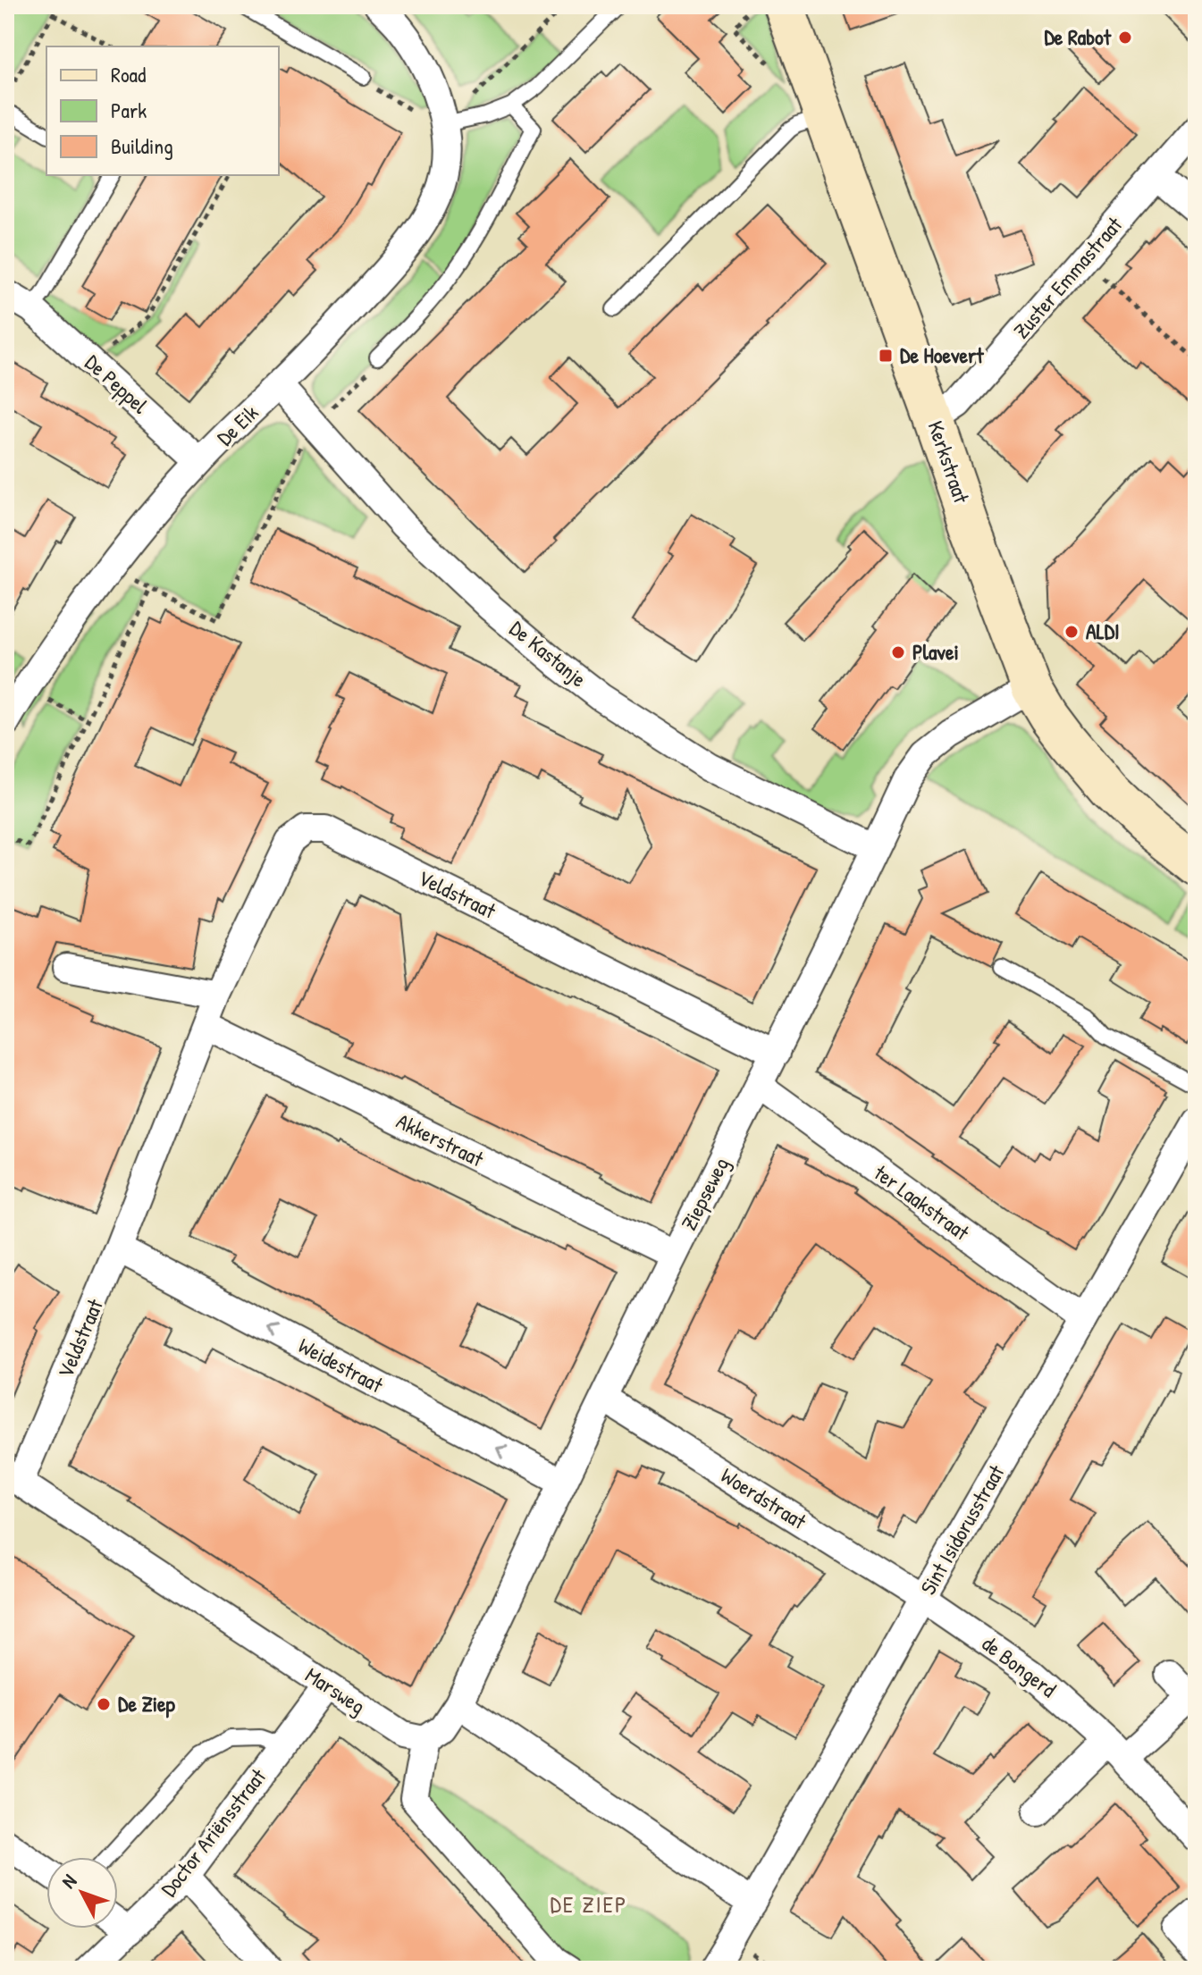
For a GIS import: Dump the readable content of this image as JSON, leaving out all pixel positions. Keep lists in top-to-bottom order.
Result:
{
  "streets": {
    "street": [
      "Zuster Emmastraat",
      "De Peppel",
      "De Eik",
      "Kerkstraat",
      "De Kastanje",
      "Veldstraat",
      "Akkerstraat",
      "Ziepseweg",
      "ter Laakstraat",
      "Weidestraat",
      "Woerdstraat",
      "Sint Isidorusstraat",
      "de Bongerd",
      "Marsweg",
      "Doctor Ariënsstraat"
    ]
  },
  "crossings": [
    ["Zuster Emmastraat", "Kerkstraat"],
    ["De Peppel", "De Eik"],
    ["De Eik", "De Kastanje"],
    ["Kerkstraat", "Ziepseweg"],
    ["De Kastanje", "Ziepseweg"],
    ["Veldstraat", "Akkerstraat"],
    ["Veldstraat", "Ziepseweg"],
    ["Veldstraat", "Weidestraat"],
    ["Veldstraat", "Marsweg"],
    ["Akkerstraat", "Ziepseweg"],
    ["Ziepseweg", "ter Laakstraat"],
    ["Ziepseweg", "Weidestraat"],
    ["Ziepseweg", "Woerdstraat"],
    ["Ziepseweg", "Marsweg"],
    ["ter Laakstraat", "Sint Isidorusstraat"],
    ["Woerdstraat", "Sint Isidorusstraat"],
    ["Woerdstraat", "de Bongerd"],
    ["Sint Isidorusstraat", "de Bongerd"],
    ["Marsweg", "Doctor Ariënsstraat"]
  ],
  "one_way": ["Weidestraat"],
  "districts": ["DE ZIEP"],
  "places": {
    "other": [
      "De Rabot",
      "ALDI",
      "Plavei",
      "De Ziep"
    ],
    "transit": ["De Hoevert"]
  },
  "legend": ["Road", "Park", "Building"],
  "north": "top left"
}
